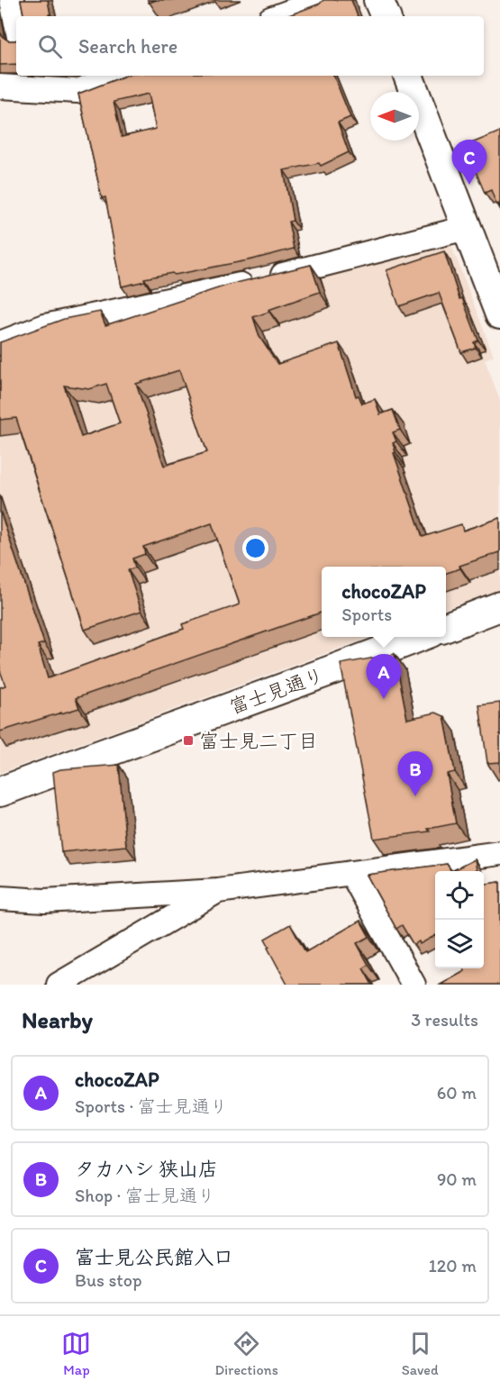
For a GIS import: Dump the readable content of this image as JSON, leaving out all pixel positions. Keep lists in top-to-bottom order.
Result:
{
  "streets": {
    "street": ["富士見通り"]
  },
  "places": {
    "transit": ["富士見二丁目"]
  },
  "north": "left",
  "page": {
    "search": "Search here",
    "pins": ["C", "A", "B"],
    "popup": ["chocoZAP", "Sports"],
    "heading": ["Nearby", "3 results"],
    "list": [
      {
        "mark": "A",
        "name": "chocoZAP",
        "note": "Sports · 富士見通り",
        "value": "60 m"
      },
      {
        "mark": "B",
        "name": "タカハシ 狭山店",
        "note": "Shop · 富士見通り",
        "value": "90 m"
      },
      {
        "mark": "C",
        "name": "富士見公民館入口",
        "note": "Bus stop",
        "value": "120 m"
      }
    ],
    "nav": ["Map", "Directions", "Saved"]
  }
}
